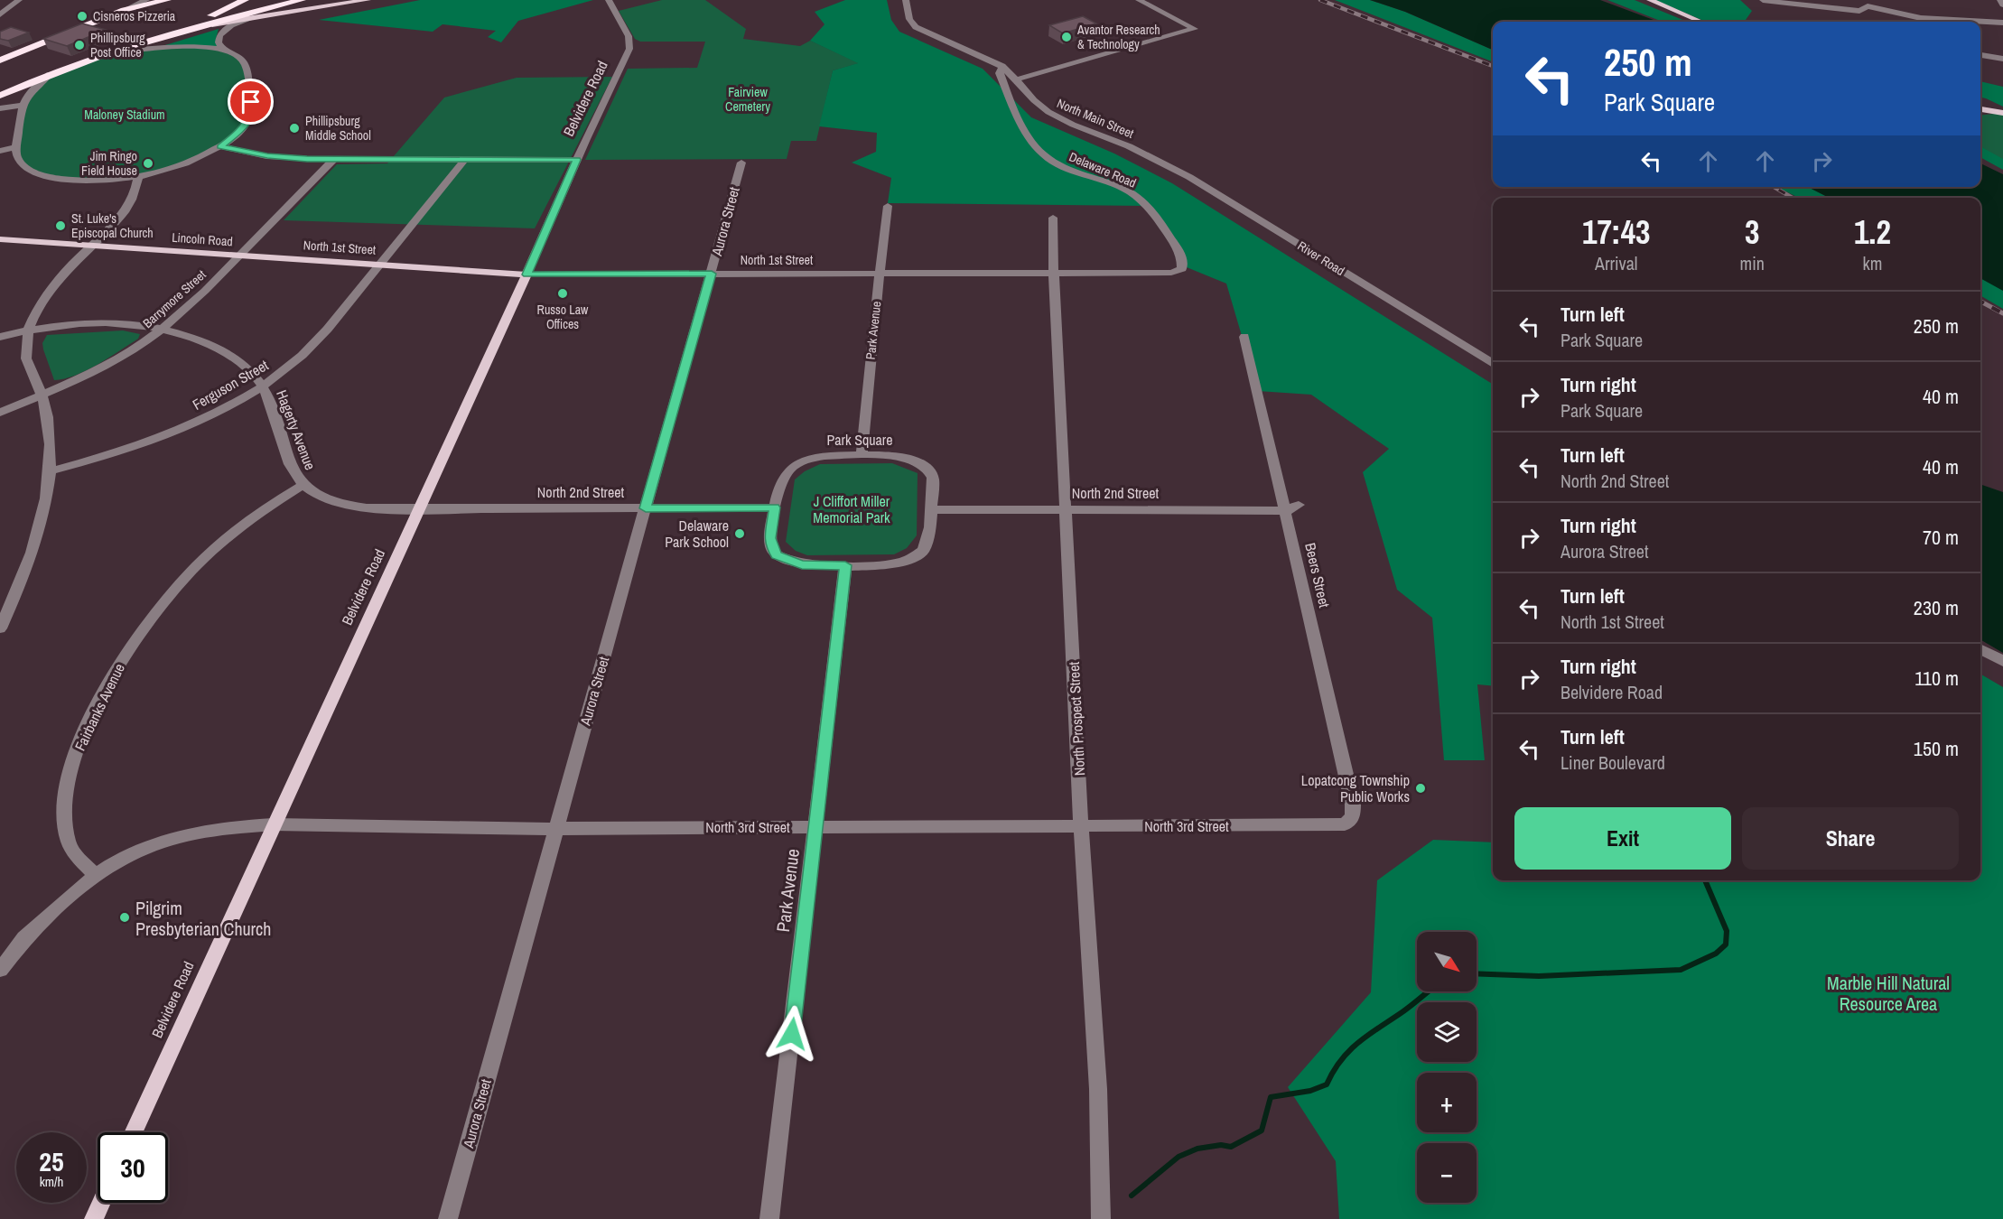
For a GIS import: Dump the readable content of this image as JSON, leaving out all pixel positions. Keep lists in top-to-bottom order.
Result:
{
  "streets": {
    "main road": ["Belvidere Road", "Lincoln Road", "North 1st Street"],
    "street": [
      "North Main Street",
      "Delaware Road",
      "Aurora Street",
      "River Road",
      "Barrymore Street",
      "Park Avenue",
      "Ferguson Street",
      "Hagerty Avenue",
      "Park Square",
      "North 2nd Street",
      "Beers Street",
      "Fairbanks Avenue",
      "North Prospect Street",
      "North 3rd Street"
    ]
  },
  "crossings": [
    ["Belvidere Road", "North 1st Street"],
    ["Belvidere Road", "Hagerty Avenue"],
    ["Belvidere Road", "North 2nd Street"],
    ["Belvidere Road", "North 3rd Street"],
    ["North Main Street", "Delaware Road"],
    ["North Main Street", "River Road"],
    ["Delaware Road", "North 1st Street"],
    ["Aurora Street", "North 1st Street"],
    ["Aurora Street", "North 2nd Street"],
    ["Aurora Street", "North 3rd Street"],
    ["Lincoln Road", "North 1st Street"],
    ["Lincoln Road", "Barrymore Street"],
    ["North 1st Street", "Barrymore Street"],
    ["North 1st Street", "Park Avenue"],
    ["North 1st Street", "Ferguson Street"],
    ["North 1st Street", "North Prospect Street"],
    ["Barrymore Street", "Hagerty Avenue"],
    ["Park Avenue", "Park Square"],
    ["Park Avenue", "North 2nd Street"],
    ["Park Avenue", "North 3rd Street"],
    ["Ferguson Street", "Hagerty Avenue"],
    ["Hagerty Avenue", "North 2nd Street"],
    ["Hagerty Avenue", "Fairbanks Avenue"],
    ["Park Square", "North 2nd Street"],
    ["North 2nd Street", "Beers Street"],
    ["North 2nd Street", "North Prospect Street"],
    ["Beers Street", "North 3rd Street"],
    ["North Prospect Street", "North 3rd Street"]
  ],
  "parks": [
    "Fairview Cemetery",
    "Maloney Stadium",
    "J Cliffort Miller Memorial Park",
    "Marble Hill Natural Resource Area"
  ],
  "places": [
    "Cisneros Pizzeria",
    "Avantor Research & Technology",
    "Phillipsburg Post Office",
    "Phillipsburg Middle School",
    "Jim Ringo Field House",
    "St. Luke's Episcopal Church",
    "Russo Law Offices",
    "Delaware Park School",
    "Lopatcong Township Public Works",
    "Pilgrim Presbyterian Church"
  ],
  "north": "bottom right",
  "page": {
    "turn": ["250 m", "Park Square"],
    "eta": [
      "17:43",
      "Arrival",
      "3",
      "min",
      "1.2",
      "km"
    ],
    "list": [
      {
        "name": "Turn left",
        "note": "Park Square",
        "value": "250 m"
      },
      {
        "name": "Turn right",
        "note": "Park Square",
        "value": "40 m"
      },
      {
        "name": "Turn left",
        "note": "North 2nd Street",
        "value": "40 m"
      },
      {
        "name": "Turn right",
        "note": "Aurora Street",
        "value": "70 m"
      },
      {
        "name": "Turn left",
        "note": "North 1st Street",
        "value": "230 m"
      },
      {
        "name": "Turn right",
        "note": "Belvidere Road",
        "value": "110 m"
      },
      {
        "name": "Turn left",
        "note": "Liner Boulevard",
        "value": "150 m"
      }
    ],
    "buttons": ["Exit", "Share"],
    "map_buttons": ["+", "−"],
    "speed": "25 km/h",
    "limit": "30"
  }
}
